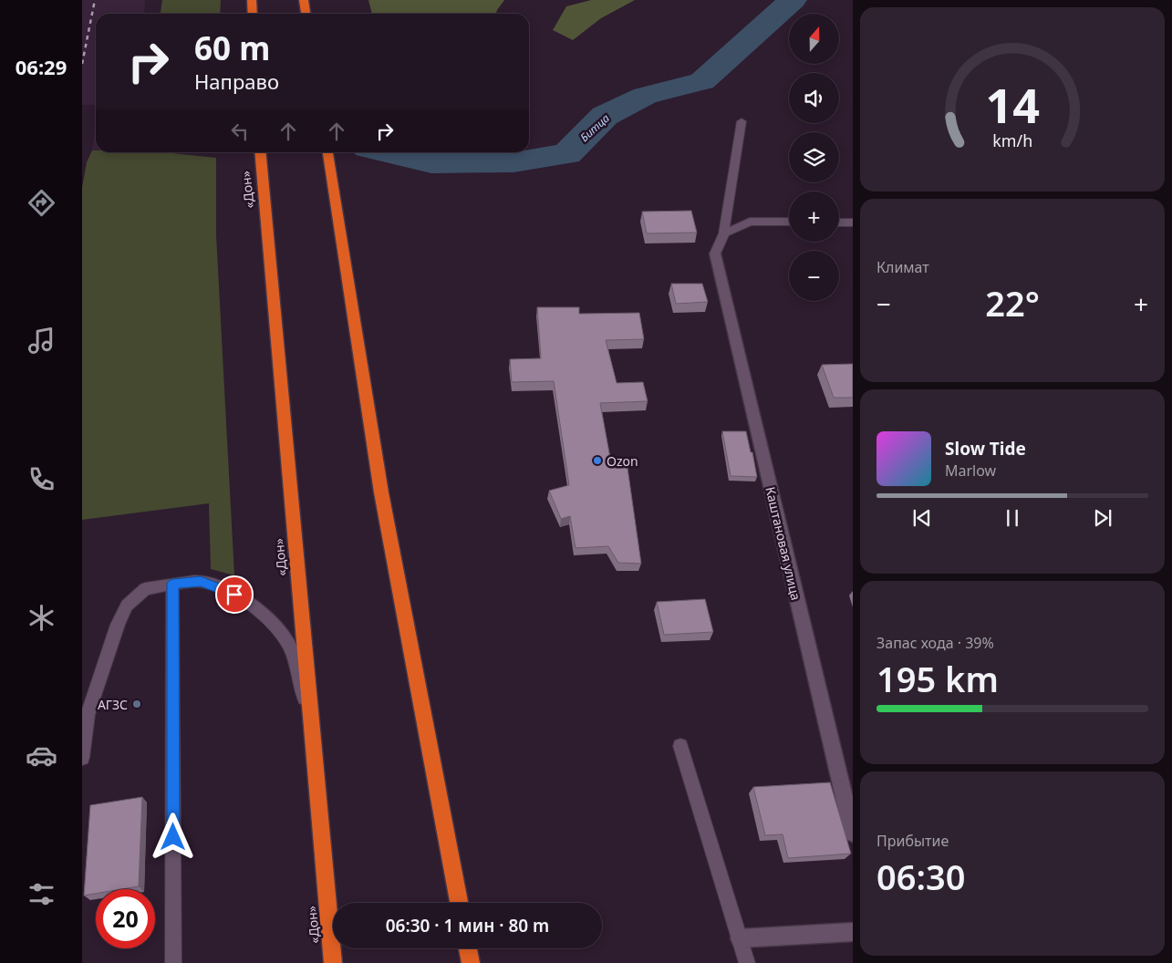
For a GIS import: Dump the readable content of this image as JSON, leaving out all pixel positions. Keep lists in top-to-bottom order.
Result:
{
  "streets": {
    "highway": ["«Дон»"],
    "street": ["Каштановая улица"]
  },
  "water": ["Битца"],
  "places": ["Ozon", "АГЗС"],
  "north": "top",
  "page": {
    "tabs": "06:29",
    "map_buttons": ["+", "−"],
    "turn": ["60 m", "Направо"],
    "tile": [
      "Климат",
      ["Запас хода · 39%", "195 km"],
      ["Прибытие", "06:30"]
    ],
    "heat": ["−", "22°", "+"],
    "song": ["Slow Tide", "Marlow"],
    "limit": "20",
    "trip": "06:30 · 1 мин · 80 m",
    "gauge": ["14", "km/h"]
  }
}
